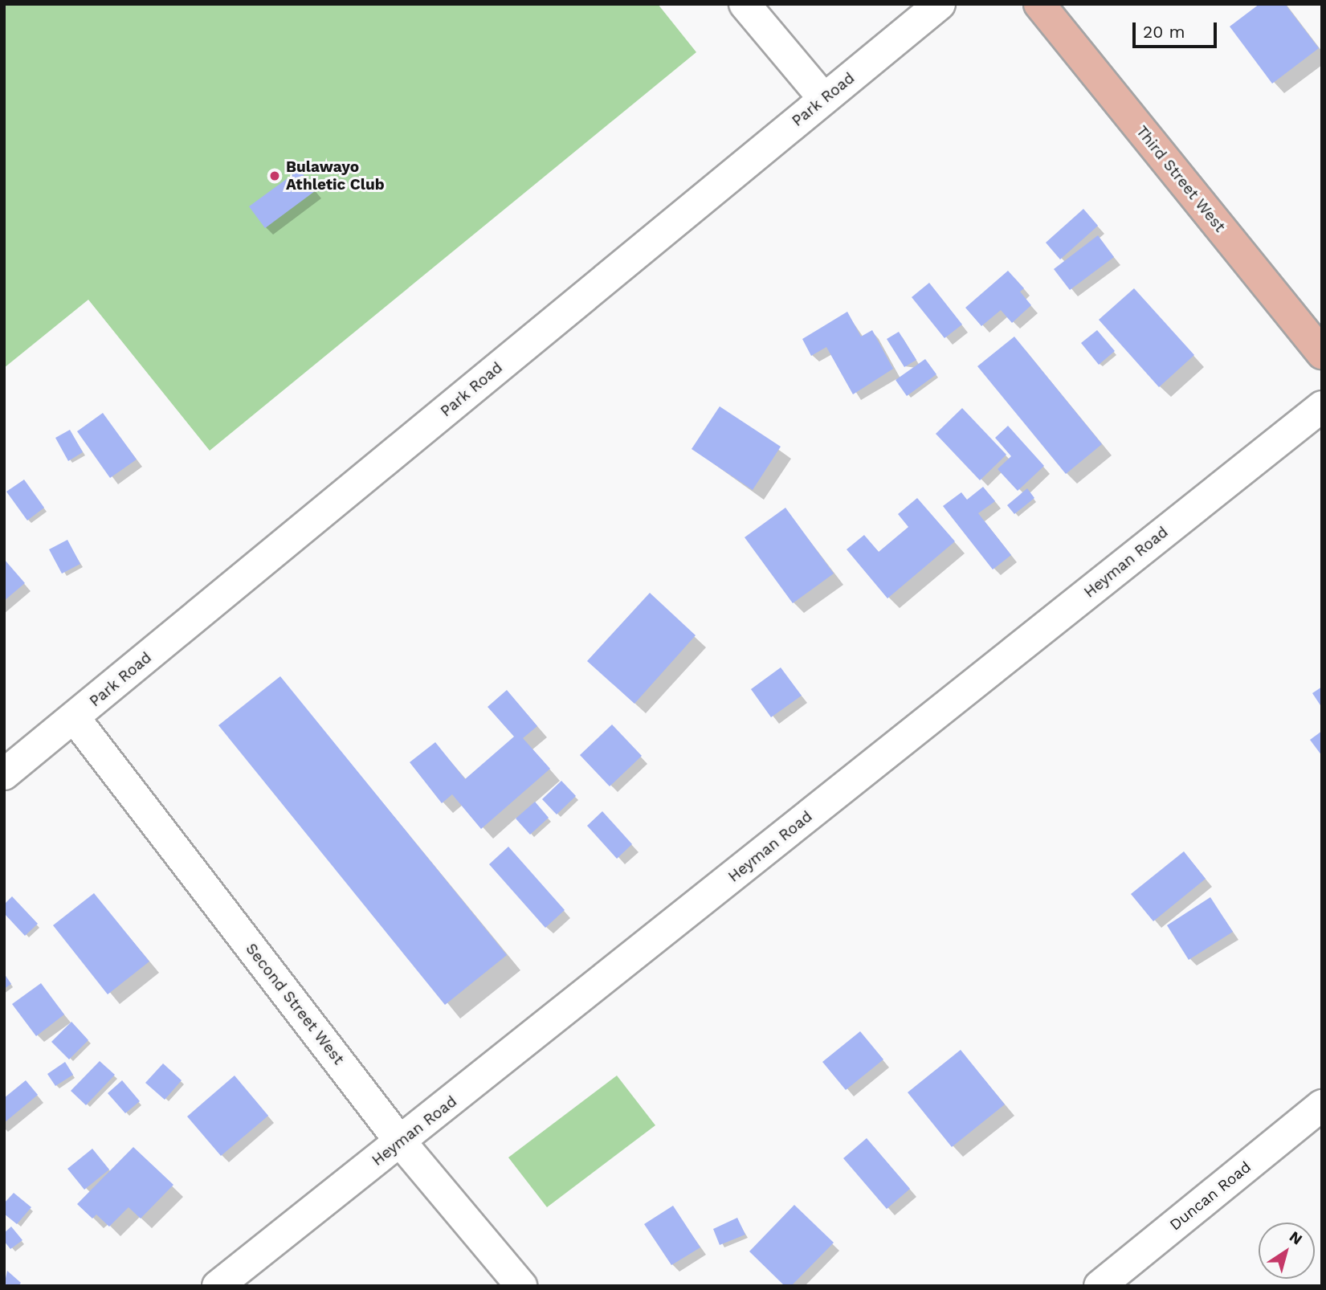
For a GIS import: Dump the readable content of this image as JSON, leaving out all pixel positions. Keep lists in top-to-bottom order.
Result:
{
  "streets": {
    "main road": ["Third Street West"],
    "street": [
      "Park Road",
      "Heyman Road",
      "Second Street West",
      "Duncan Road"
    ]
  },
  "crossings": [
    ["Park Road", "Second Street West"],
    ["Heyman Road", "Second Street West"]
  ],
  "places": ["Bulawayo Athletic Club"],
  "scale_bar": "20 m",
  "north": "top right"
}
